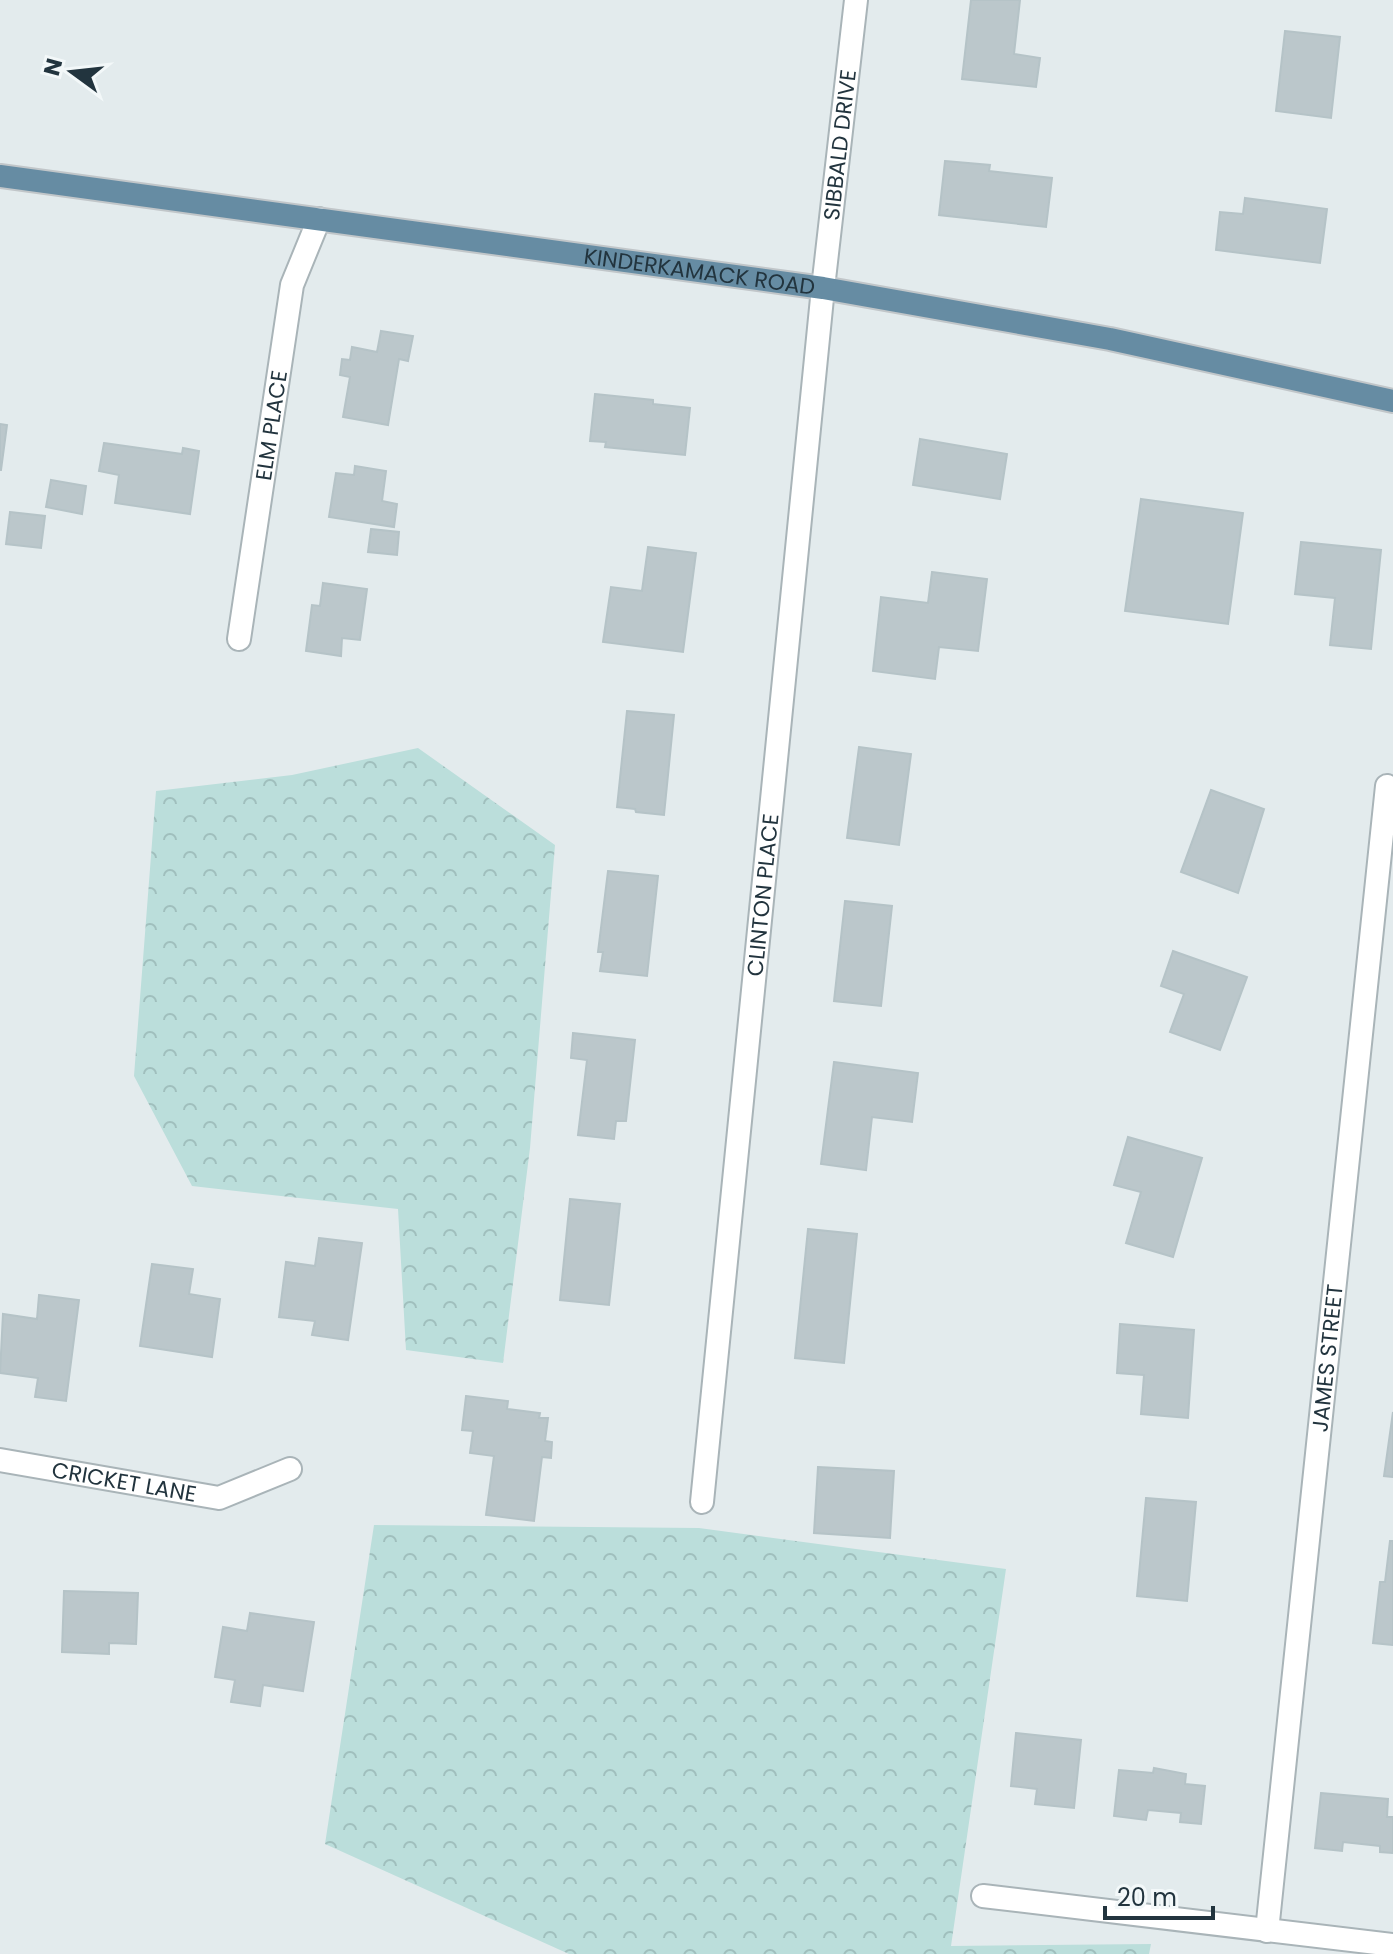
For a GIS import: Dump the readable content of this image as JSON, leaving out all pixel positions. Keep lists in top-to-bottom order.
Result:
{
  "streets": {
    "main road": ["KINDERKAMACK ROAD"],
    "street": [
      "SIBBALD DRIVE",
      "ELM PLACE",
      "CLINTON PLACE",
      "JAMES STREET",
      "CRICKET LANE"
    ]
  },
  "crossings": [
    ["SIBBALD DRIVE", "KINDERKAMACK ROAD"],
    ["SIBBALD DRIVE", "CLINTON PLACE"],
    ["KINDERKAMACK ROAD", "ELM PLACE"],
    ["KINDERKAMACK ROAD", "CLINTON PLACE"]
  ],
  "scale_bar": "20 m",
  "north": "left"
}
